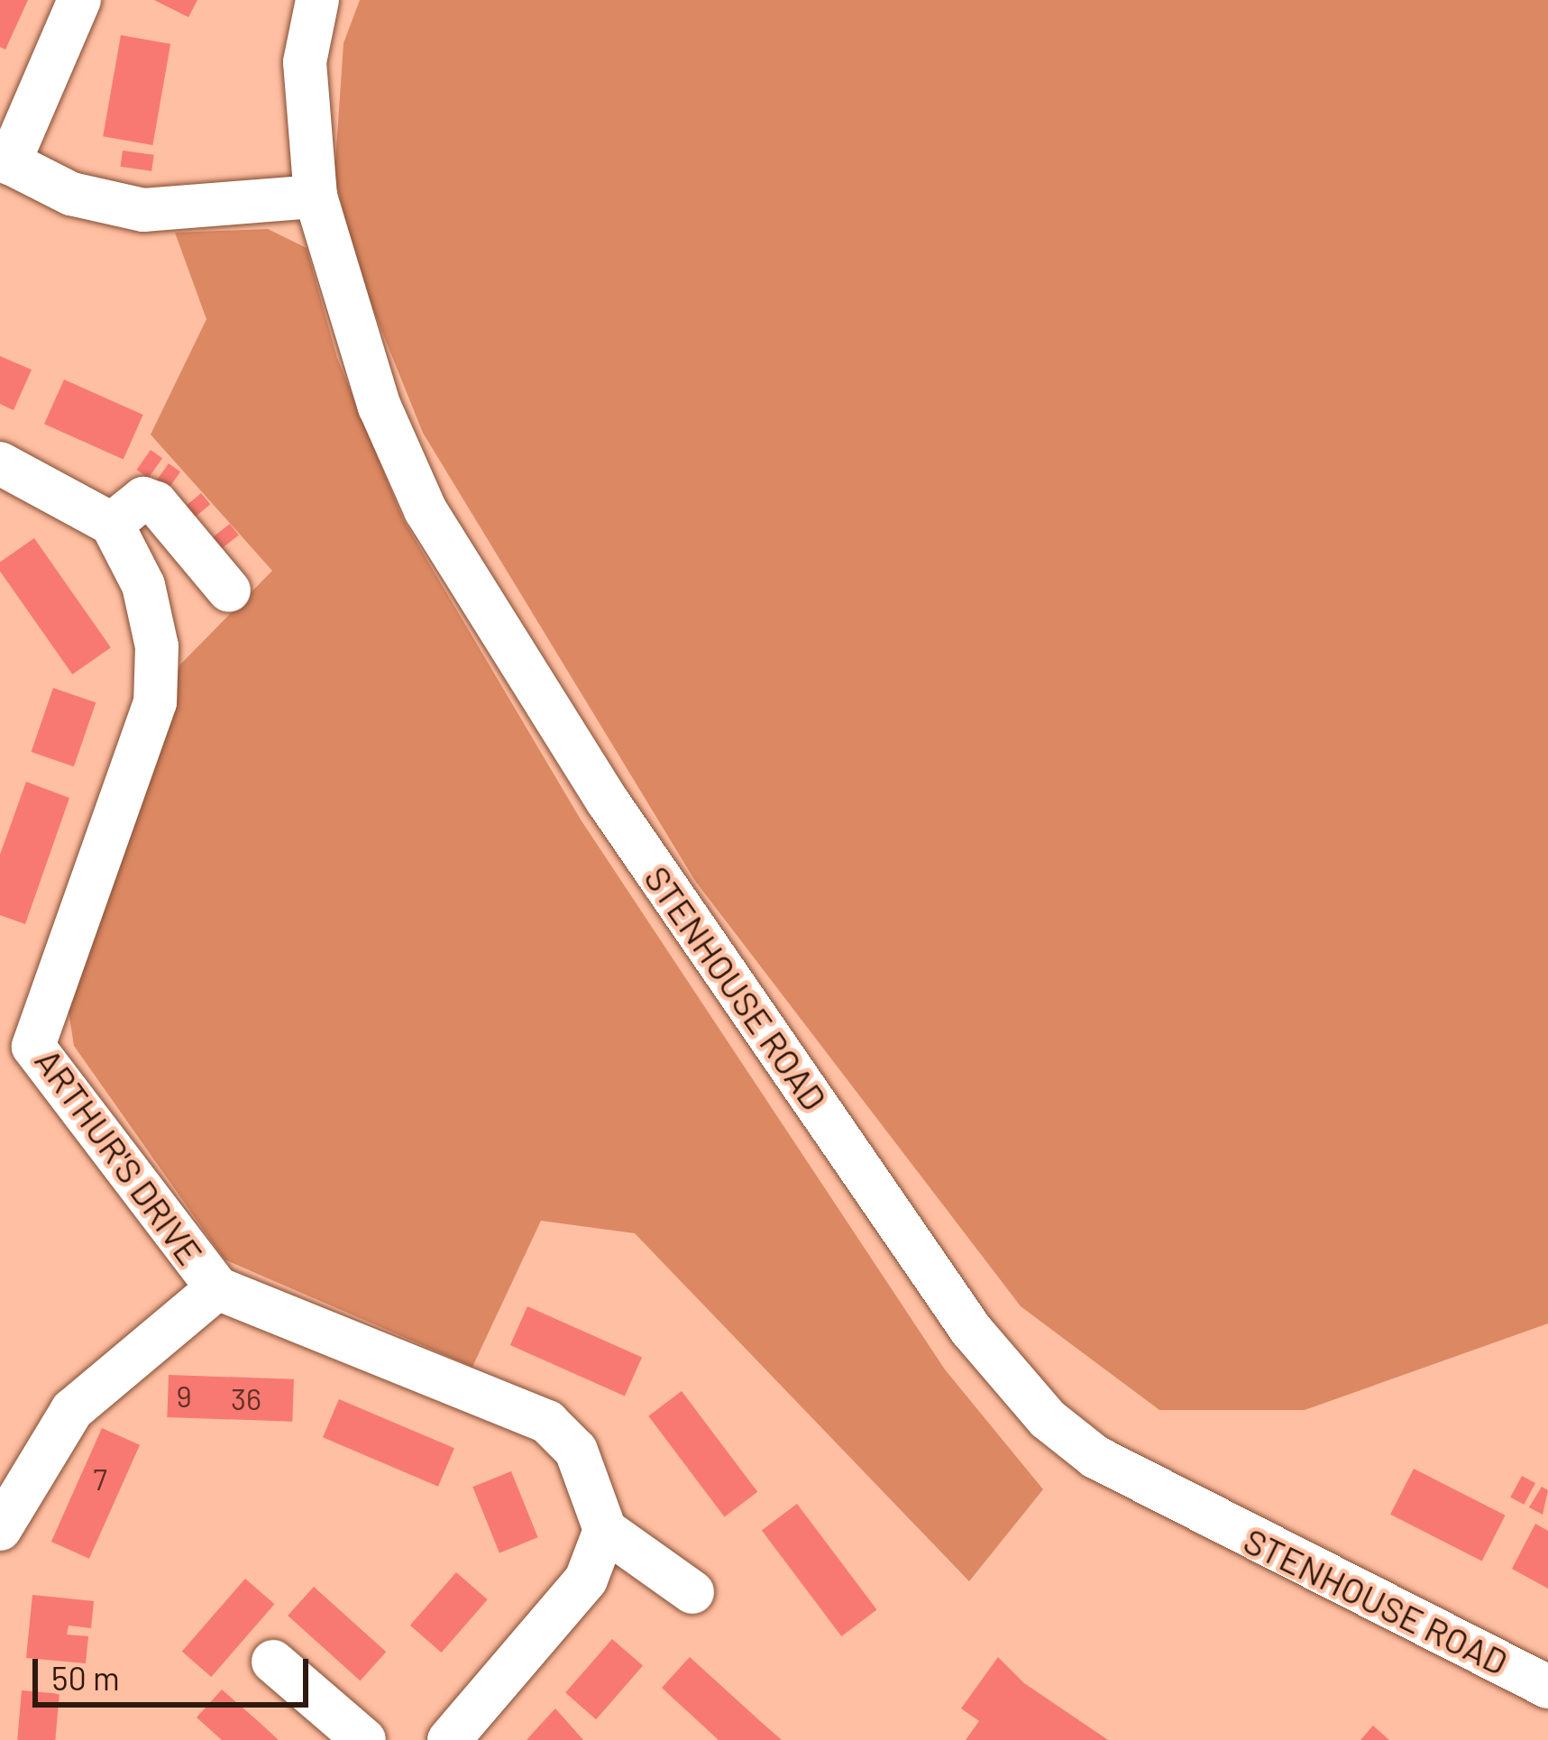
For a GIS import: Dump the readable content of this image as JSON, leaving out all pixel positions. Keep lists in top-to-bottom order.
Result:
{
  "streets": {
    "street": ["STENHOUSE ROAD", "ARTHUR'S DRIVE"]
  },
  "house_numbers": ["9", "36", "7"],
  "scale_bar": "50 m"
}
